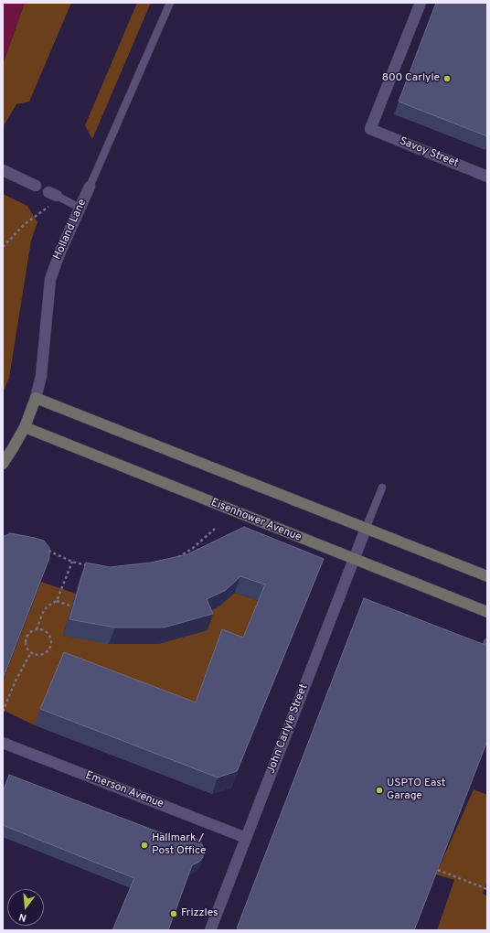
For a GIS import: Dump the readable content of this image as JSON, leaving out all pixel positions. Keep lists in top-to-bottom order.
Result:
{
  "streets": {
    "main road": ["Holland Lane", "Eisenhower Avenue"],
    "street": ["Savoy Street", "John Carlyle Street", "Emerson Avenue"]
  },
  "crossings": [
    ["Holland Lane", "Eisenhower Avenue"],
    ["Eisenhower Avenue", "John Carlyle Street"],
    ["John Carlyle Street", "Emerson Avenue"]
  ],
  "places": [
    "800 Carlyle",
    "USPTO East Garage",
    "Hallmark / Post Office",
    "Frizzles"
  ],
  "north": "bottom"
}
